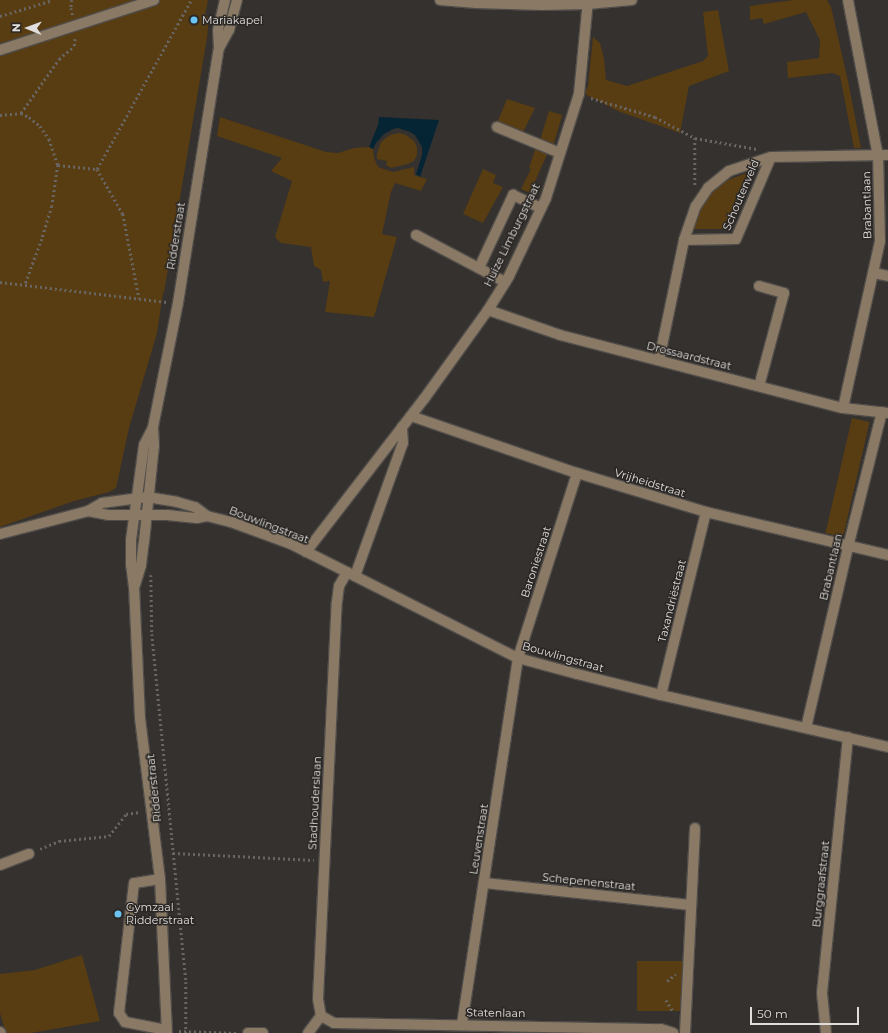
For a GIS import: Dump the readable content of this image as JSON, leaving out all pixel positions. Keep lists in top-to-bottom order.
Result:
{
  "streets": {
    "street": [
      "Schoutenveld",
      "Brabantlaan",
      "Huize Limburgstraat",
      "Ridderstraat",
      "Drossaardstraat",
      "Vrijheidstraat",
      "Bouwlingstraat",
      "Baroniestraat",
      "Taxandriëstraat",
      "Stadhouderslaan",
      "Leuvenstraat",
      "Schepenenstraat",
      "Burggraafstraat",
      "Statenlaan"
    ]
  },
  "crossings": [
    ["Schoutenveld", "Brabantlaan"],
    ["Schoutenveld", "Drossaardstraat"],
    ["Brabantlaan", "Drossaardstraat"],
    ["Brabantlaan", "Vrijheidstraat"],
    ["Brabantlaan", "Bouwlingstraat"],
    ["Huize Limburgstraat", "Drossaardstraat"],
    ["Huize Limburgstraat", "Vrijheidstraat"],
    ["Huize Limburgstraat", "Bouwlingstraat"],
    ["Ridderstraat", "Bouwlingstraat"],
    ["Vrijheidstraat", "Baroniestraat"],
    ["Vrijheidstraat", "Taxandriëstraat"],
    ["Bouwlingstraat", "Baroniestraat"],
    ["Bouwlingstraat", "Taxandriëstraat"],
    ["Bouwlingstraat", "Stadhouderslaan"],
    ["Bouwlingstraat", "Leuvenstraat"],
    ["Bouwlingstraat", "Burggraafstraat"],
    ["Baroniestraat", "Leuvenstraat"],
    ["Stadhouderslaan", "Statenlaan"],
    ["Leuvenstraat", "Schepenenstraat"],
    ["Leuvenstraat", "Statenlaan"]
  ],
  "places": ["Mariakapel", "Gymzaal Ridderstraat"],
  "scale_bar": "50 m",
  "north": "left"
}
